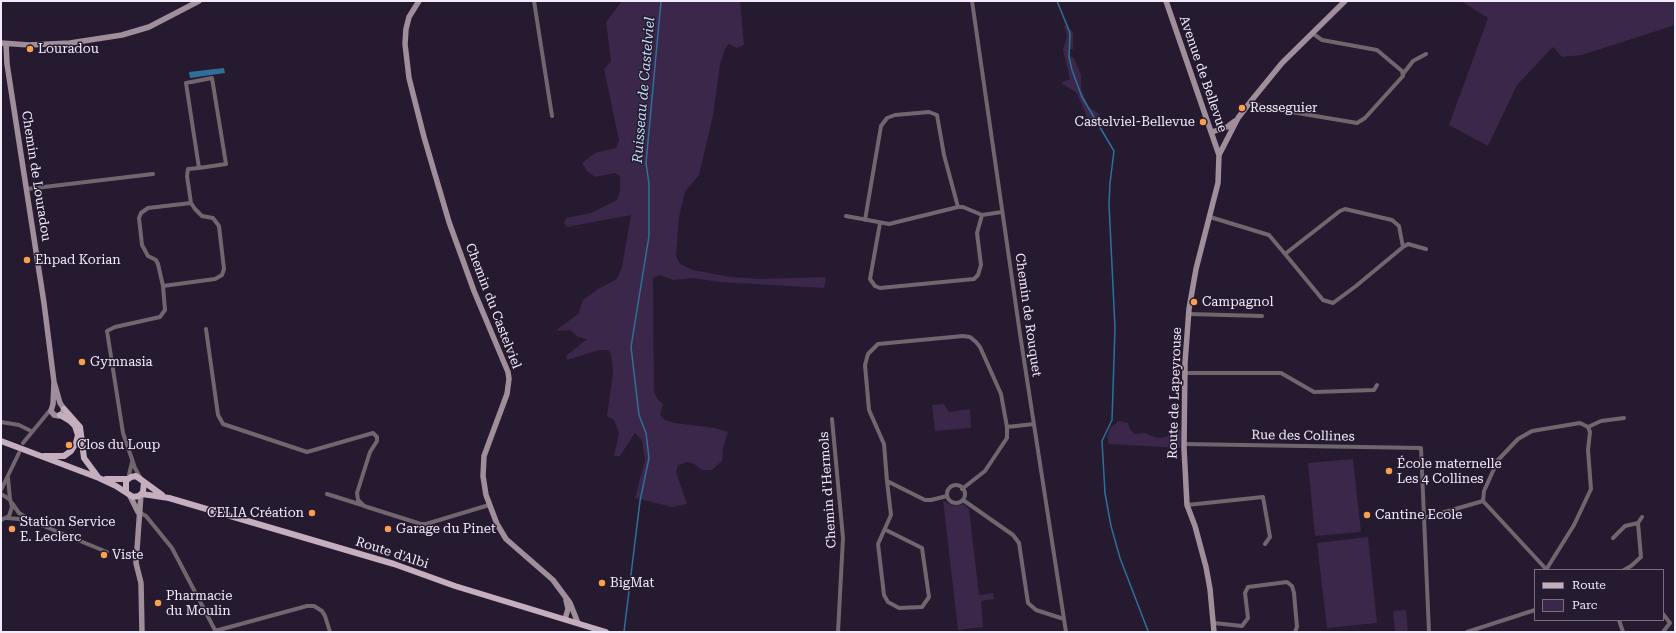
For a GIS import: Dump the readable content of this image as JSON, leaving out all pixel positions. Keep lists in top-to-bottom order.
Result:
{
  "streets": {
    "main road": ["Route d'Albi"],
    "street": [
      "Avenue de Bellevue",
      "Chemin de Louradou",
      "Chemin du Castelviel",
      "Chemin de Rouquet",
      "Route de Lapeyrouse",
      "Rue des Collines",
      "Chemin d'Hermols"
    ]
  },
  "crossings": [
    ["Avenue de Bellevue", "Route de Lapeyrouse"],
    ["Chemin du Castelviel", "Route d'Albi"],
    ["Route de Lapeyrouse", "Rue des Collines"]
  ],
  "water": ["Ruisseau de Castelviel"],
  "places": [
    "Louradou",
    "Resseguier",
    "Castelviel-Bellevue",
    "Ehpad Korian",
    "Campagnol",
    "Gymnasia",
    "Clos du Loup",
    "École maternelle Les 4 Collines",
    "CELIA Création",
    "Cantine Ecole",
    "Station Service E. Leclerc",
    "Garage du Pinet",
    "Viste",
    "BigMat",
    "Pharmacie du Moulin"
  ],
  "legend": ["Route", "Parc"]
}
